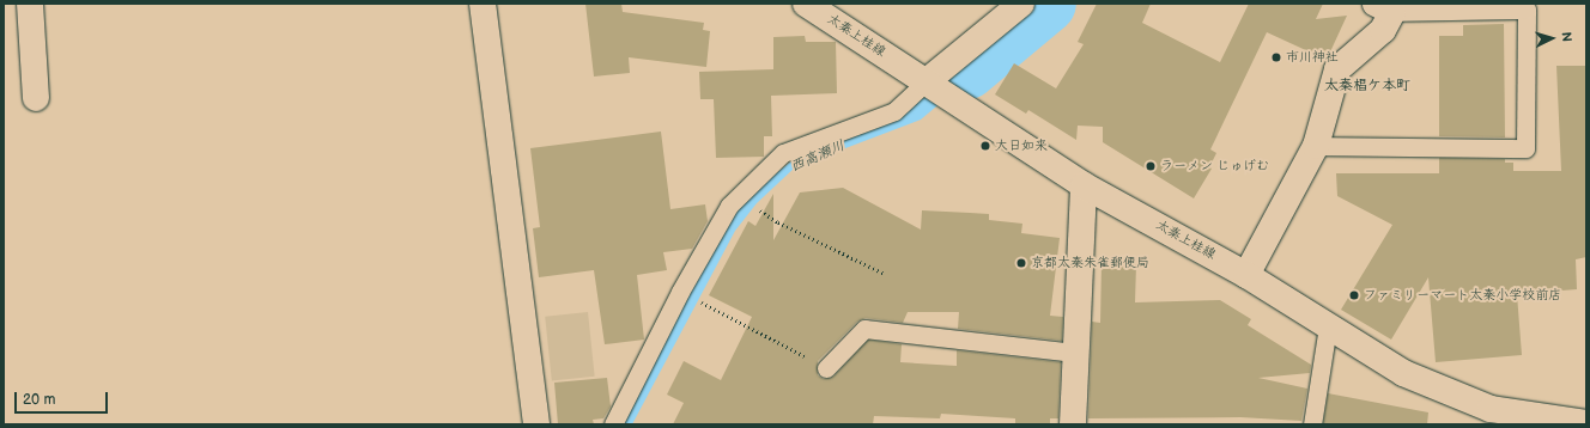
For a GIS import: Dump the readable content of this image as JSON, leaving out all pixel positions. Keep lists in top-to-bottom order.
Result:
{
  "streets": {
    "street": ["太秦上桂線"]
  },
  "districts": ["太秦椙ケ本町"],
  "water": ["西高瀬川"],
  "places": [
    "市川神社",
    "大日如来",
    "ラーメン じゅげむ",
    "京都太秦朱雀郵便局",
    "ファミリーマート太秦小学校前店"
  ],
  "scale_bar": "20 m",
  "north": "right"
}
